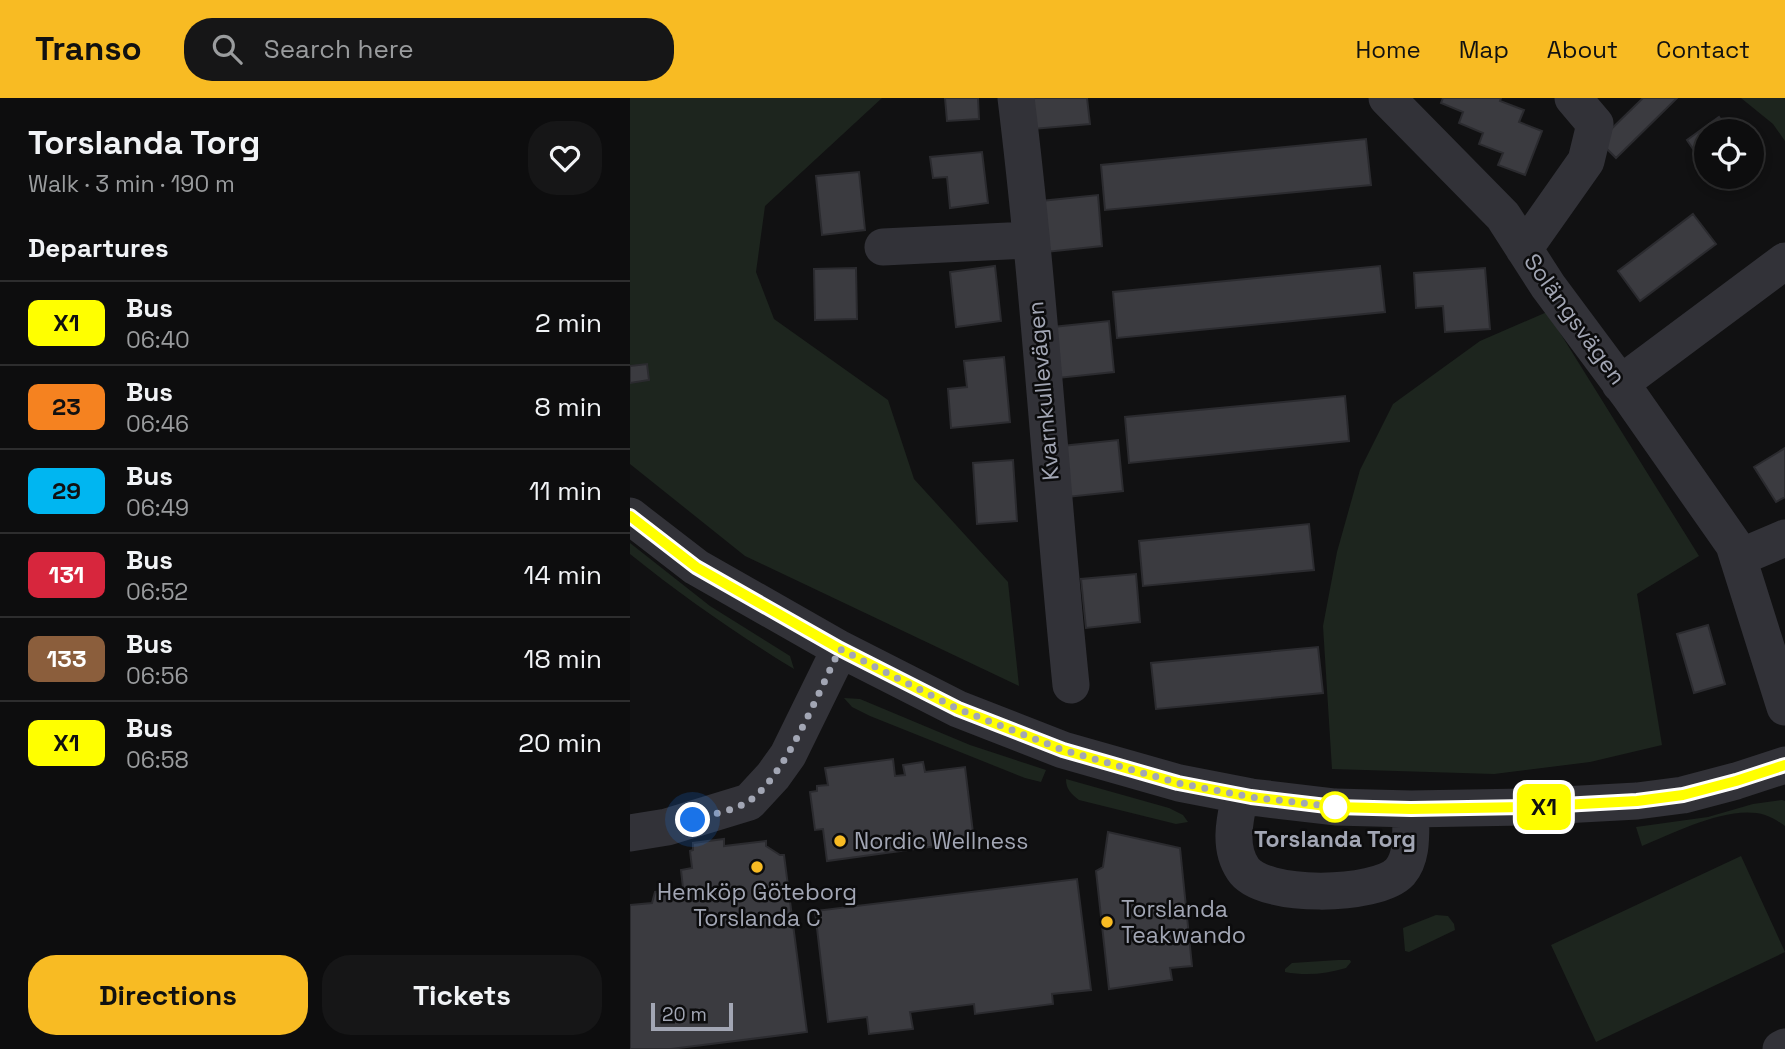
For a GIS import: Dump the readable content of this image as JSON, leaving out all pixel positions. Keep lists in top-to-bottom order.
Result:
{
  "streets": {
    "street": ["Solängsvägen", "Kvarnkullevägen"]
  },
  "places": [
    "Torslanda Torg",
    "Nordic Wellness",
    "Hemköp Göteborg Torslanda C",
    "Torslanda Teakwando"
  ],
  "lines": ["bus line X1"],
  "scale_bar": "20 m",
  "page": {
    "header": "Transo",
    "search": "Search here",
    "nav": [
      "Home",
      "Map",
      "About",
      "Contact"
    ],
    "heading": [
      ["Torslanda Torg", "Walk · 3 min · 190 m"],
      "Departures"
    ],
    "on_map": "X1",
    "list": [
      {
        "mark": "X1",
        "name": "Bus",
        "note": "06:40",
        "value": "2 min"
      },
      {
        "mark": "23",
        "name": "Bus",
        "note": "06:46",
        "value": "8 min"
      },
      {
        "mark": "29",
        "name": "Bus",
        "note": "06:49",
        "value": "11 min"
      },
      {
        "mark": "131",
        "name": "Bus",
        "note": "06:52",
        "value": "14 min"
      },
      {
        "mark": "133",
        "name": "Bus",
        "note": "06:56",
        "value": "18 min"
      },
      {
        "mark": "X1",
        "name": "Bus",
        "note": "06:58",
        "value": "20 min"
      }
    ],
    "buttons": ["Directions", "Tickets"],
    "scale": "20 m"
  }
}
